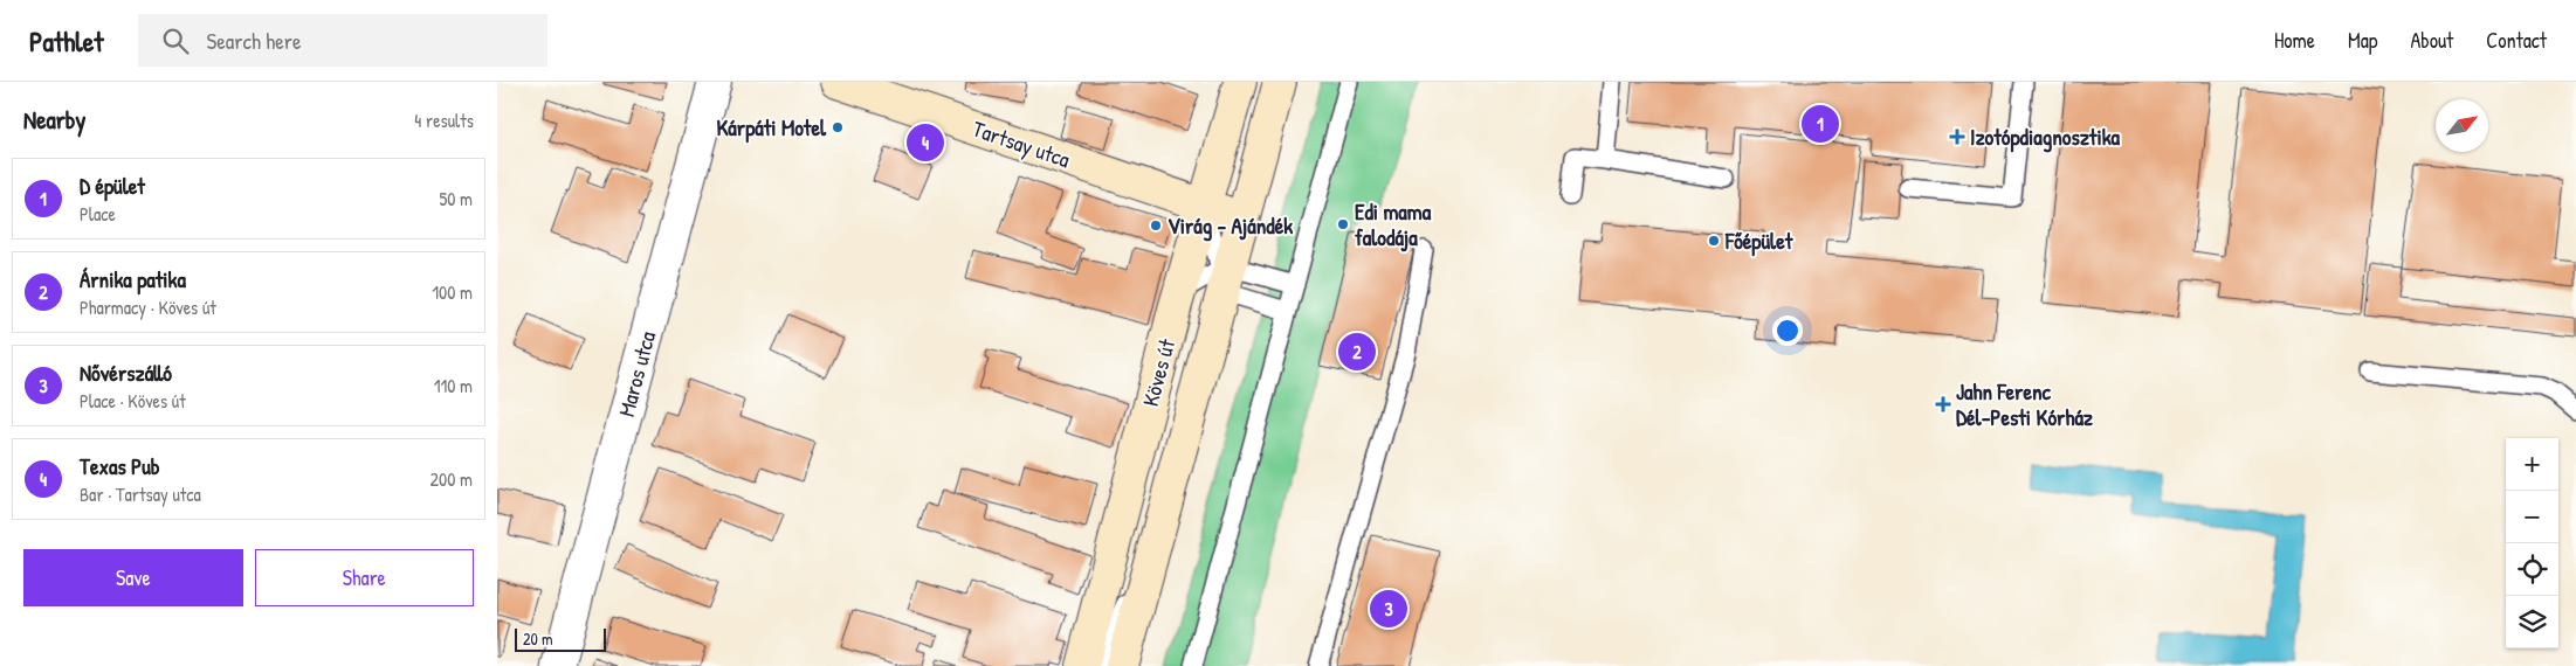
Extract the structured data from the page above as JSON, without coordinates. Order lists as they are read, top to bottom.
{
  "streets": {
    "street": ["Tartsay utca", "Köves út", "Maros utca"]
  },
  "crossings": [
    ["Tartsay utca", "Köves út"]
  ],
  "places": {
    "other": [
      "Kárpáti Motel",
      "Edi mama falodája",
      "Virág - Ajándék",
      "Főépület"
    ],
    "health": ["Izotópdiagnosztika", "Jahn Ferenc Dél-Pesti Kórház"]
  },
  "scale_bar": "20 m",
  "north": "top right",
  "page": {
    "header": "Pathlet",
    "search": "Search here",
    "nav": [
      "Home",
      "Map",
      "About",
      "Contact"
    ],
    "heading": ["Nearby", "4 results"],
    "pins": [
      "1",
      "4",
      "2",
      "3"
    ],
    "list": [
      {
        "mark": "1",
        "name": "D épület",
        "note": "Place",
        "value": "50 m"
      },
      {
        "mark": "2",
        "name": "Árnika patika",
        "note": "Pharmacy · Köves út",
        "value": "100 m"
      },
      {
        "mark": "3",
        "name": "Nővérszálló",
        "note": "Place · Köves út",
        "value": "110 m"
      },
      {
        "mark": "4",
        "name": "Texas Pub",
        "note": "Bar · Tartsay utca",
        "value": "200 m"
      }
    ],
    "map_buttons": ["+", "−"],
    "buttons": ["Save", "Share"],
    "scale": "20 m"
  }
}
